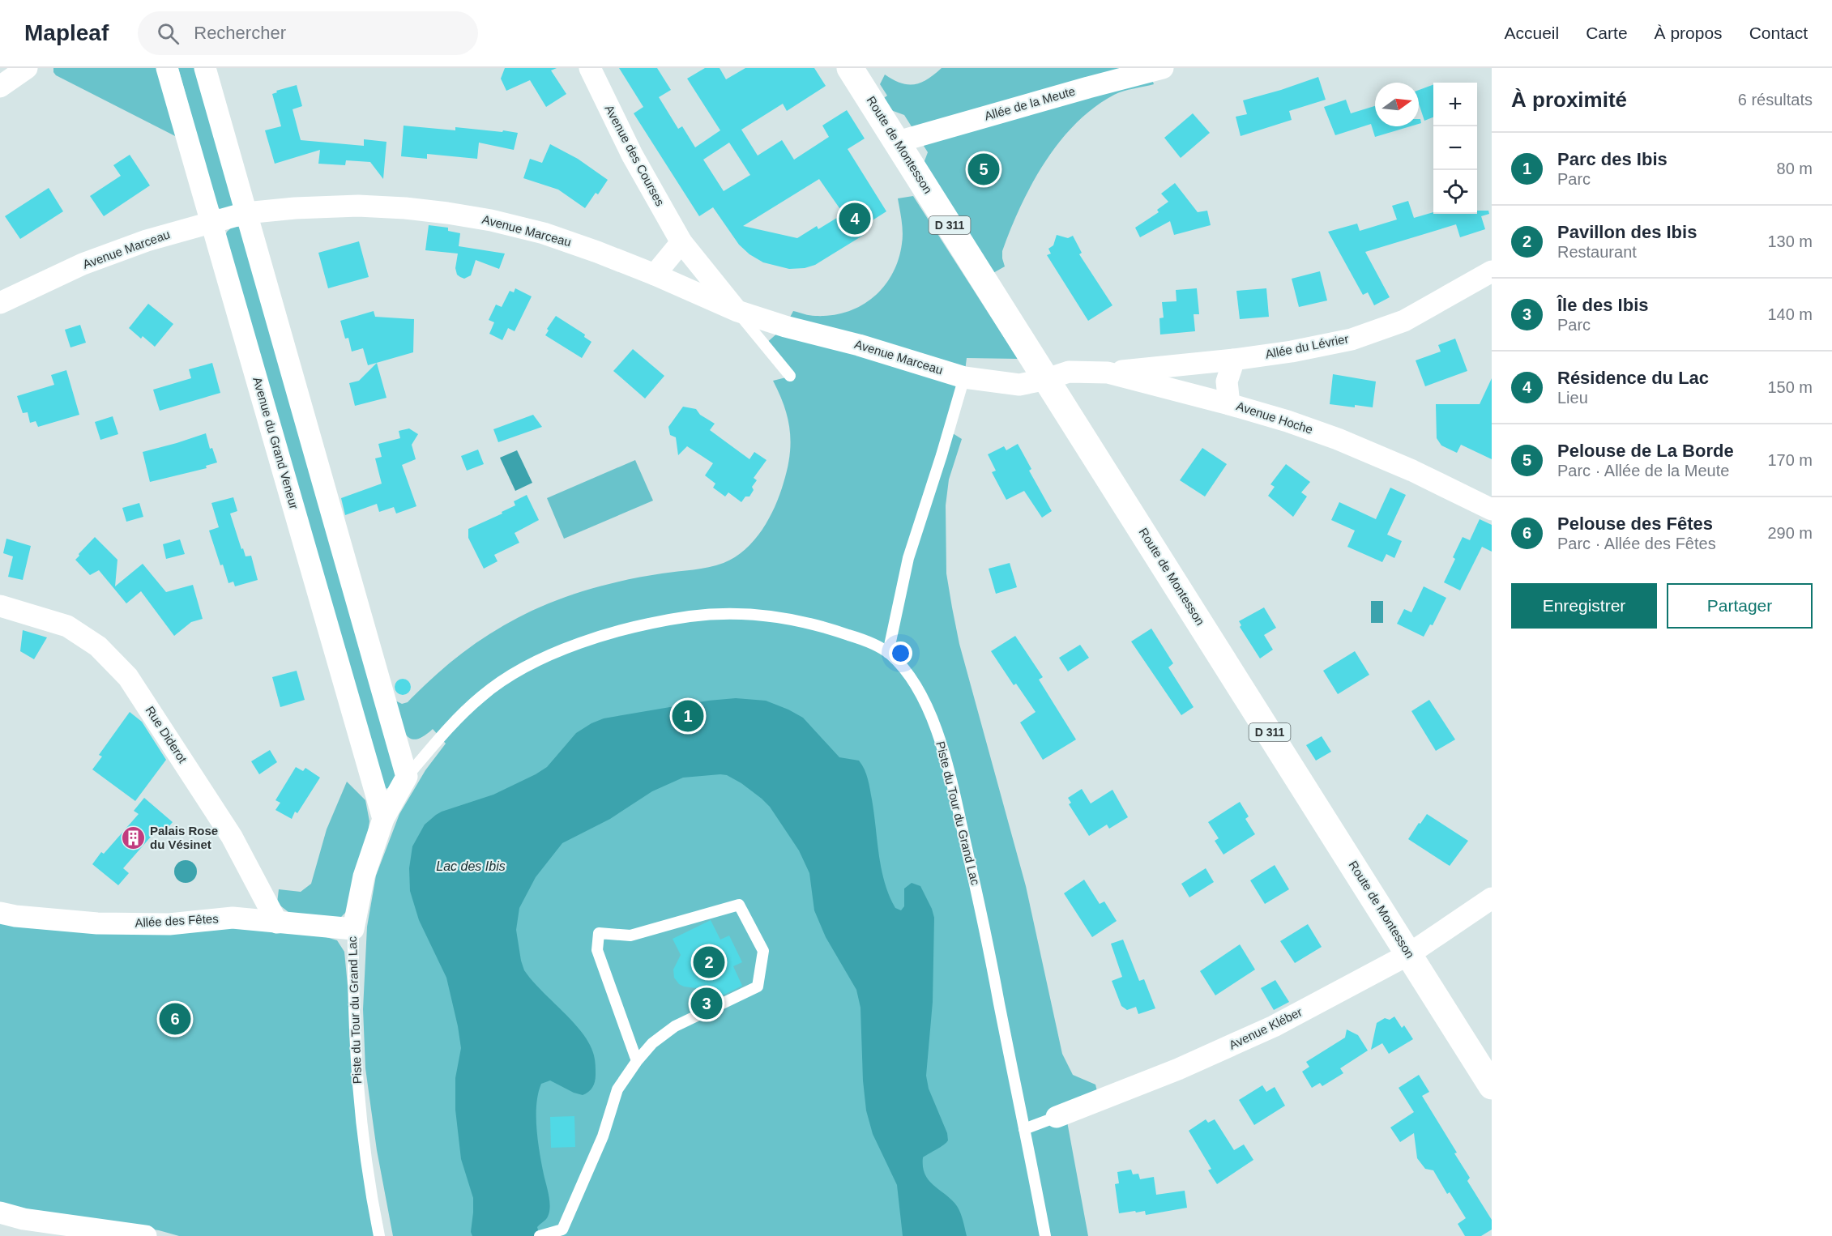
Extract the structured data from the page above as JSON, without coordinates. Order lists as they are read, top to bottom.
{
  "streets": {
    "main road": ["Route de Montesson", "D 311"],
    "street": [
      "Allée de la Meute",
      "Avenue des Courses",
      "Avenue Marceau",
      "Allée du Lévrier",
      "Avenue Hoche",
      "Avenue du Grand Veneur",
      "Rue Diderot",
      "Piste du Tour du Grand Lac",
      "Allée des Fêtes",
      "Avenue Kléber"
    ]
  },
  "crossings": [
    ["Allée de la Meute", "Route de Montesson"],
    ["Route de Montesson", "Avenue Marceau"],
    ["Route de Montesson", "Avenue Hoche"],
    ["Route de Montesson", "Avenue Kléber"],
    ["Avenue des Courses", "Avenue Marceau"],
    ["Avenue Marceau", "Avenue Hoche"],
    ["Avenue Marceau", "Avenue du Grand Veneur"],
    ["Allée du Lévrier", "Avenue Hoche"],
    ["Avenue du Grand Veneur", "Piste du Tour du Grand Lac"],
    ["Rue Diderot", "Allée des Fêtes"],
    ["Piste du Tour du Grand Lac", "Allée des Fêtes"],
    ["Piste du Tour du Grand Lac", "Avenue Kléber"]
  ],
  "water": ["Lac des Ibis"],
  "places": {
    "building": ["Palais Rose du Vésinet"]
  },
  "north": "right",
  "page": {
    "header": "Mapleaf",
    "search": "Rechercher",
    "nav": [
      "Accueil",
      "Carte",
      "À propos",
      "Contact"
    ],
    "heading": ["À proximité", "6 résultats"],
    "map_buttons": ["+", "−"],
    "list": [
      {
        "mark": "1",
        "name": "Parc des Ibis",
        "note": "Parc",
        "value": "80 m"
      },
      {
        "mark": "2",
        "name": "Pavillon des Ibis",
        "note": "Restaurant",
        "value": "130 m"
      },
      {
        "mark": "3",
        "name": "Île des Ibis",
        "note": "Parc",
        "value": "140 m"
      },
      {
        "mark": "4",
        "name": "Résidence du Lac",
        "note": "Lieu",
        "value": "150 m"
      },
      {
        "mark": "5",
        "name": "Pelouse de La Borde",
        "note": "Parc · Allée de la Meute",
        "value": "170 m"
      },
      {
        "mark": "6",
        "name": "Pelouse des Fêtes",
        "note": "Parc · Allée des Fêtes",
        "value": "290 m"
      }
    ],
    "pins": [
      "5",
      "4",
      "1",
      "2",
      "3",
      "6"
    ],
    "buttons": ["Enregistrer", "Partager"]
  }
}
